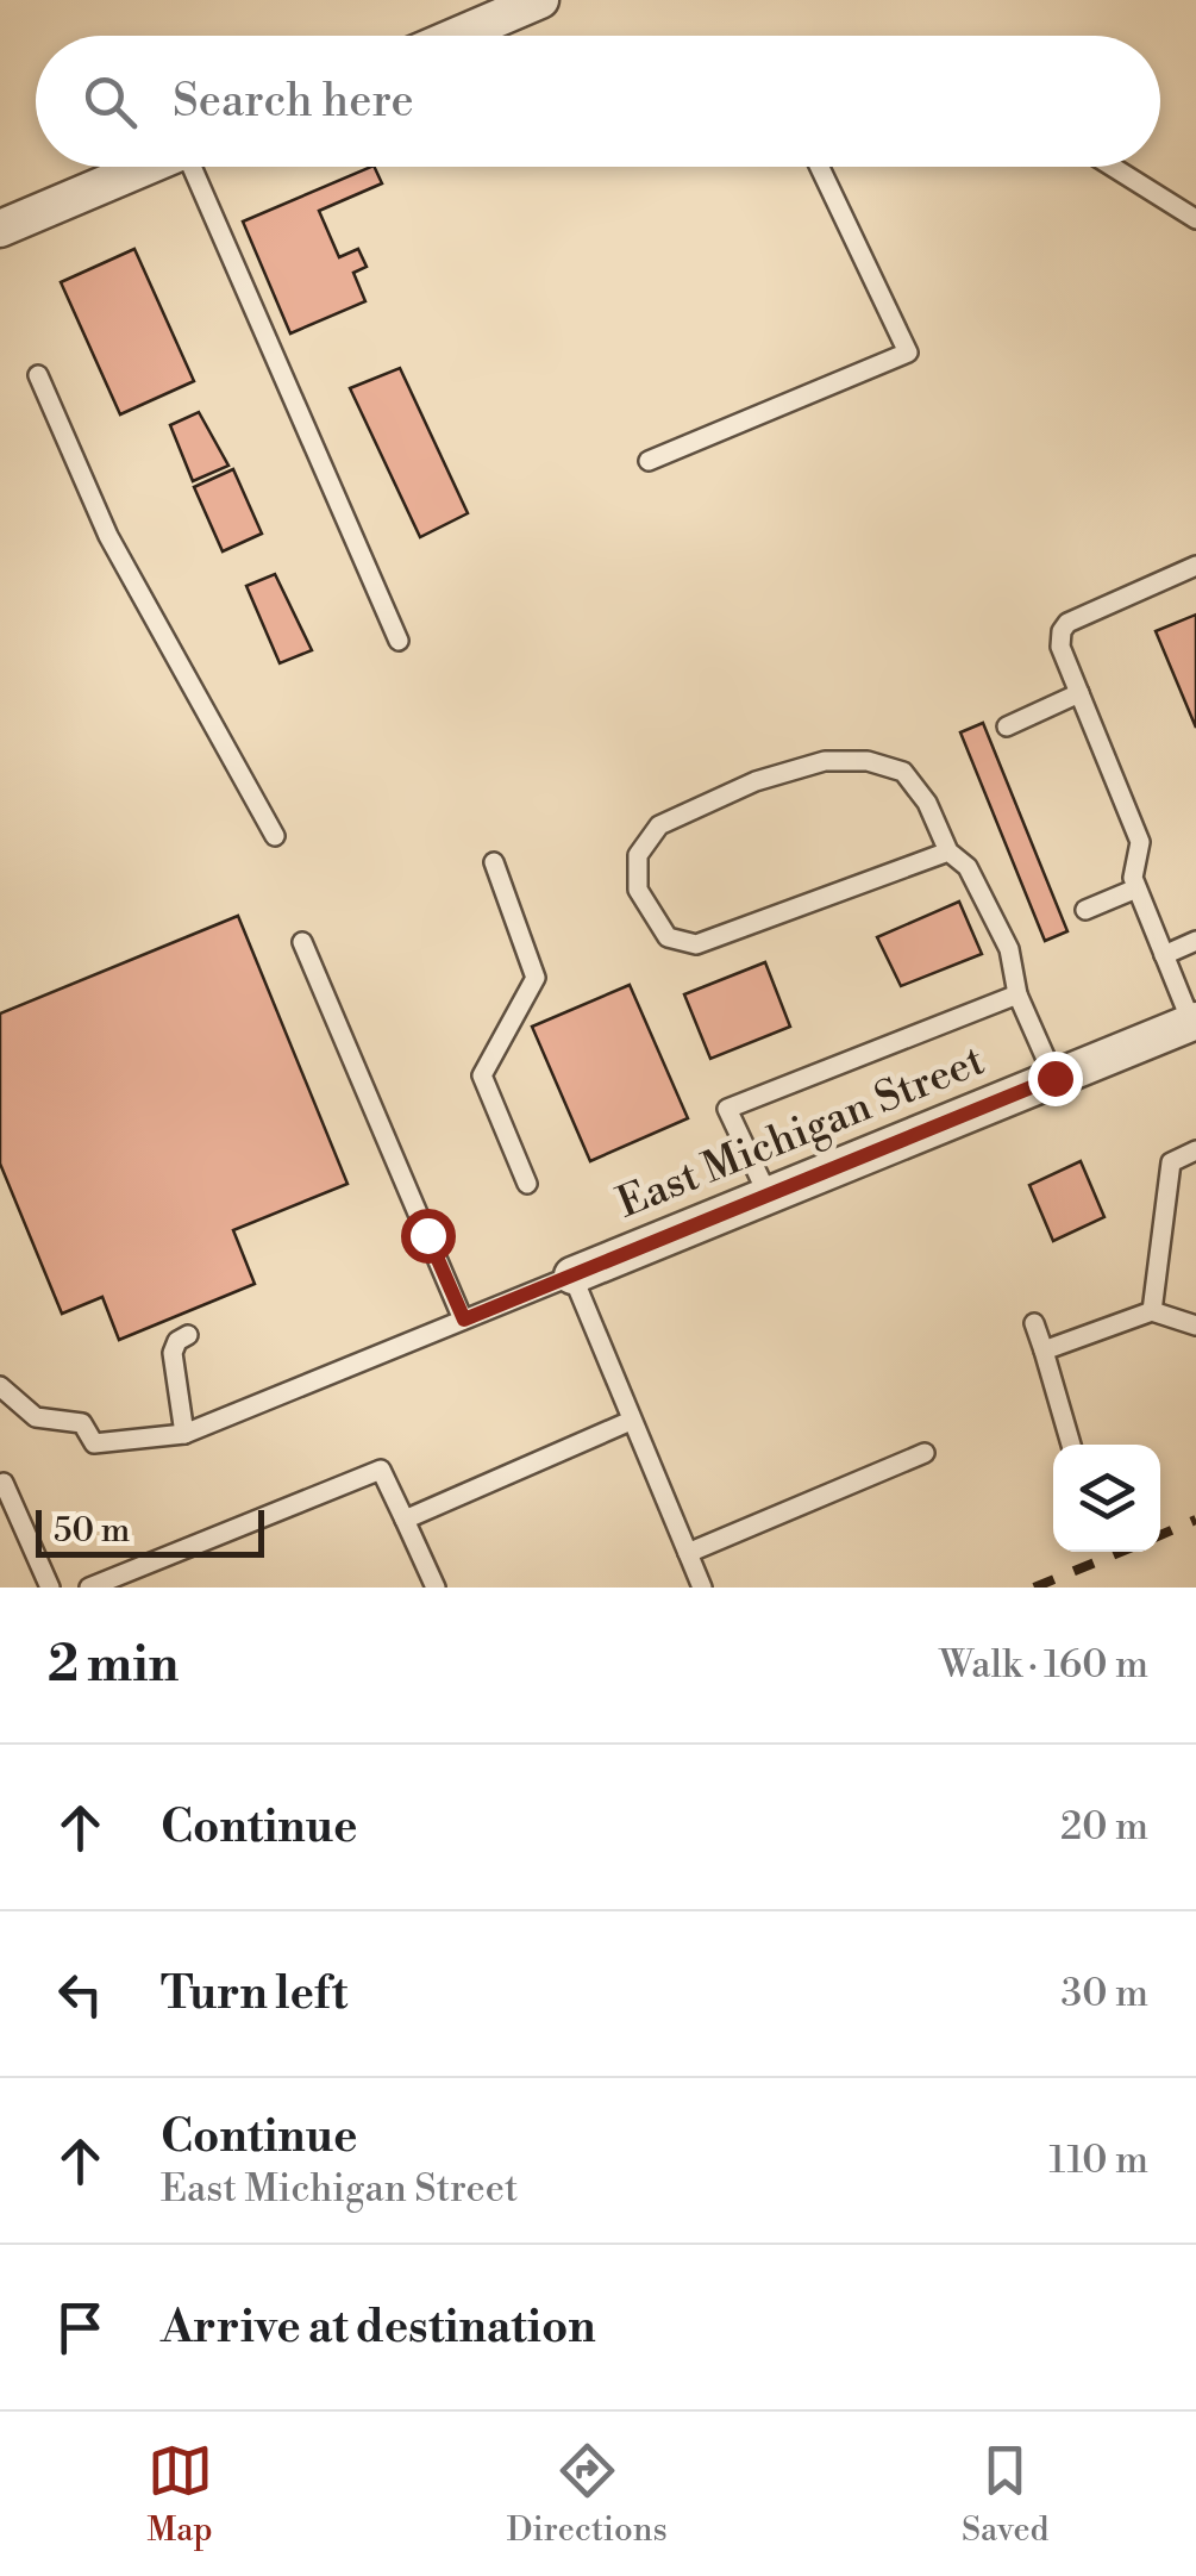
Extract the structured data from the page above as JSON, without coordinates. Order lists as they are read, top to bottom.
{
  "streets": {
    "street": ["East Michigan Street"]
  },
  "scale_bar": "50 m",
  "page": {
    "search": "Search here",
    "scale": "50 m",
    "heading": ["2 min", "Walk · 160 m"],
    "list": [
      ["Continue", "20 m"],
      ["Turn left", "30 m"],
      ["Continue", "East Michigan Street", "110 m"],
      "Arrive at destination"
    ],
    "nav": ["Map", "Directions", "Saved"]
  }
}
